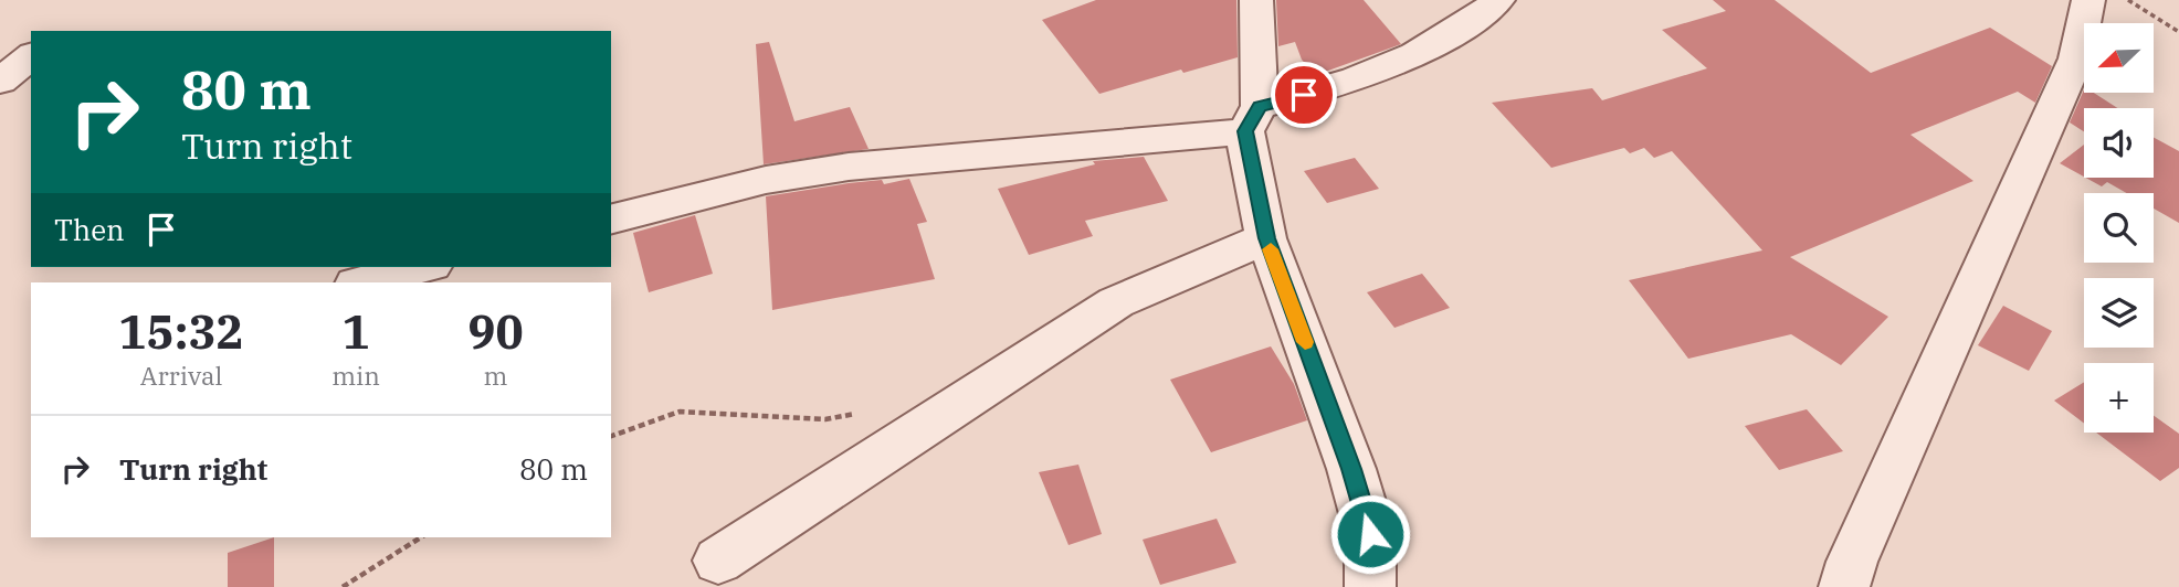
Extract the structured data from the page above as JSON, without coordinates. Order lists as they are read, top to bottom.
{
  "north": "bottom left",
  "page": {
    "map_buttons": "+",
    "turn": ["80 m", "Turn right"],
    "then": "Then",
    "eta": [
      "15:32",
      "Arrival",
      "1",
      "min",
      "90",
      "m"
    ],
    "list": [
      {
        "name": "Turn right",
        "value": "80 m"
      }
    ]
  }
}
